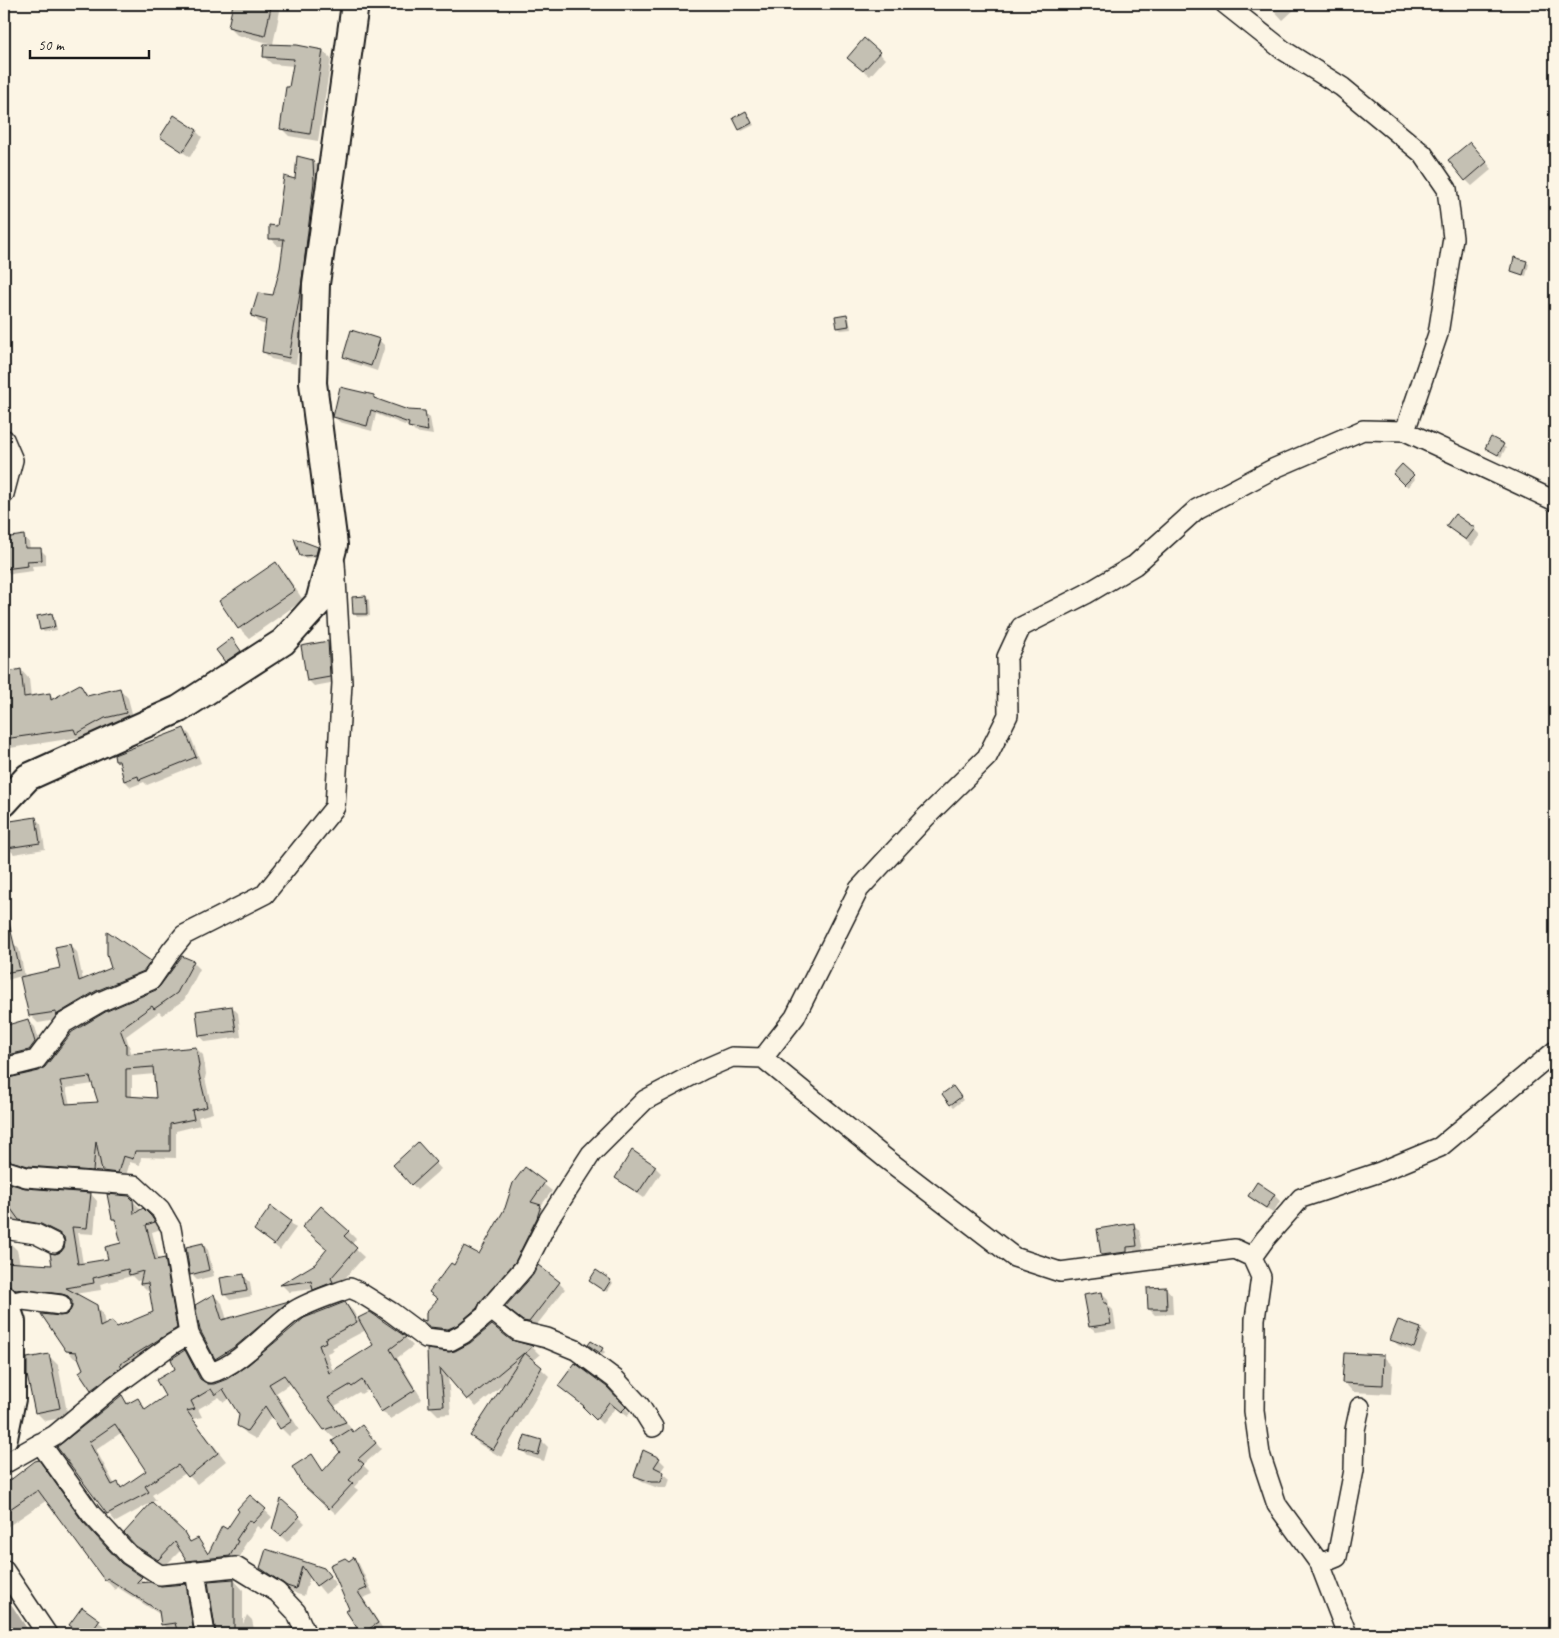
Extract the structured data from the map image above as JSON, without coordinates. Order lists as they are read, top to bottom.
{
  "scale_bar": "50 m"
}
